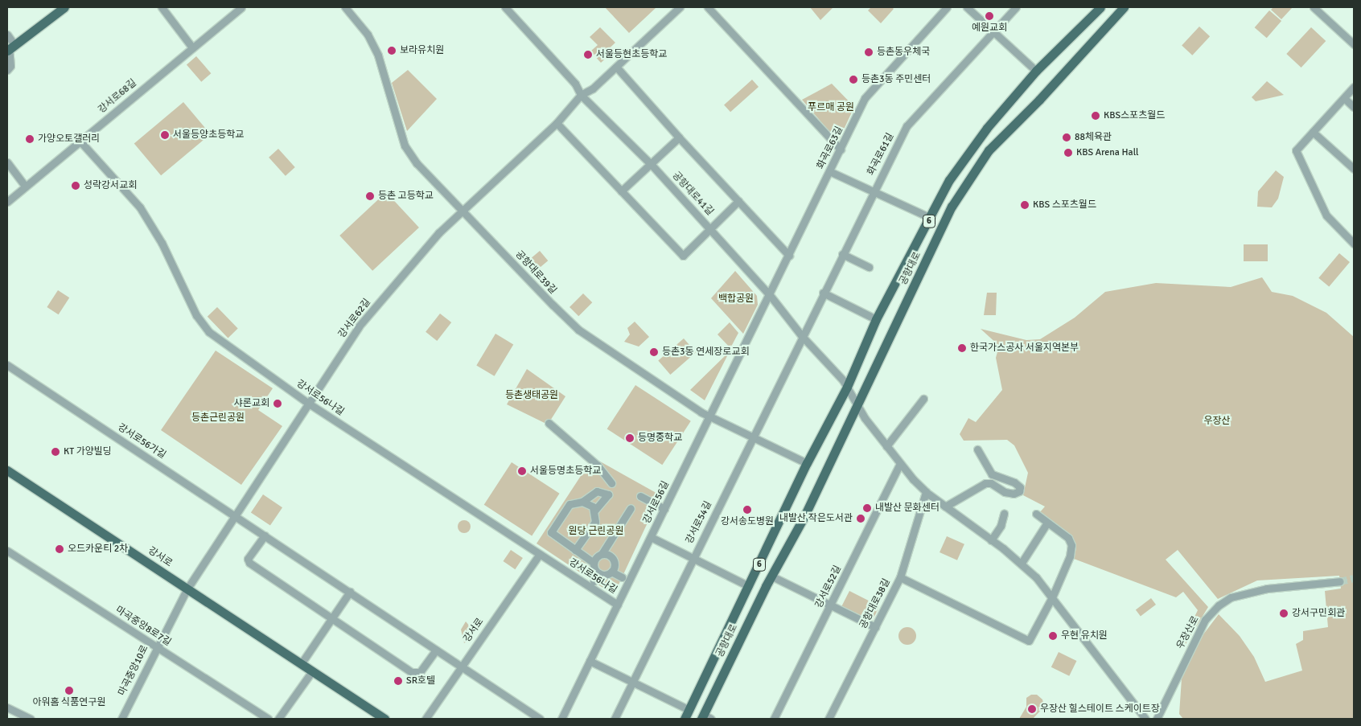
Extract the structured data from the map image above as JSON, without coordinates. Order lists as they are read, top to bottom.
{
  "streets": {
    "main road": ["6", "공항대로", "강서로"],
    "street": [
      "강서로68길",
      "화곡로63길",
      "화곡로61길",
      "공항대로41길",
      "공항대로39길",
      "강서로62길",
      "강서로56나길",
      "강서로56가길",
      "강서로56길",
      "강서로54길",
      "강서로52길",
      "공항대로38길",
      "마곡중앙8로7길",
      "우장산로",
      "마곡중앙10로"
    ]
  },
  "crossings": [
    ["강서로68길", "강서로56나길"],
    ["화곡로63길", "공항대로41길"],
    ["화곡로63길", "강서로56길"],
    ["화곡로61길", "공항대로41길"],
    ["화곡로61길", "강서로54길"],
    ["공항대로41길", "공항대로"],
    ["공항대로41길", "강서로62길"],
    ["공항대로41길", "강서로56길"],
    ["공항대로41길", "강서로54길"],
    ["공항대로41길", "강서로52길"],
    ["공항대로41길", "공항대로38길"],
    ["공항대로", "공항대로39길"],
    ["공항대로", "강서로56길"],
    ["공항대로", "강서로54길"],
    ["공항대로39길", "강서로62길"],
    ["공항대로39길", "강서로56길"],
    ["공항대로39길", "강서로54길"],
    ["강서로62길", "강서로56나길"],
    ["강서로62길", "강서로56가길"],
    ["강서로62길", "강서로"],
    ["강서로62길", "마곡중앙10로"],
    ["강서로56나길", "강서로56길"],
    ["강서로56나길", "강서로"],
    ["강서로56가길", "강서로"],
    ["강서로", "마곡중앙10로"],
    ["마곡중앙8로7길", "마곡중앙10로"]
  ],
  "parks": [
    "푸르매 공원",
    "백합공원",
    "등촌생태공원",
    "등촌근린공원",
    "우장산",
    "원당 근린공원"
  ],
  "places": [
    "예원교회",
    "보라유치원",
    "등촌동우체국",
    "서울등현초등학교",
    "등촌3동 주민센터",
    "KBS스포츠월드",
    "서울등양초등학교",
    "88체육관",
    "가양오토갤러리",
    "KBS Arena Hall",
    "성락강서교회",
    "등촌 고등학교",
    "KBS 스포츠월드",
    "한국가스공사 서울지역본부",
    "등촌3동 연세장로교회",
    "샤론교회",
    "등명중학교",
    "KT 가양빌딩",
    "서울등명초등학교",
    "내발산 문화센터",
    "강서송도병원",
    "내발산 작은도서관",
    "오드카운티 2차",
    "강서구민회관",
    "우현 유치원",
    "SR호텔",
    "아워홈 식품연구원",
    "우장산 힐스테이트 스케이트장"
  ]
}
